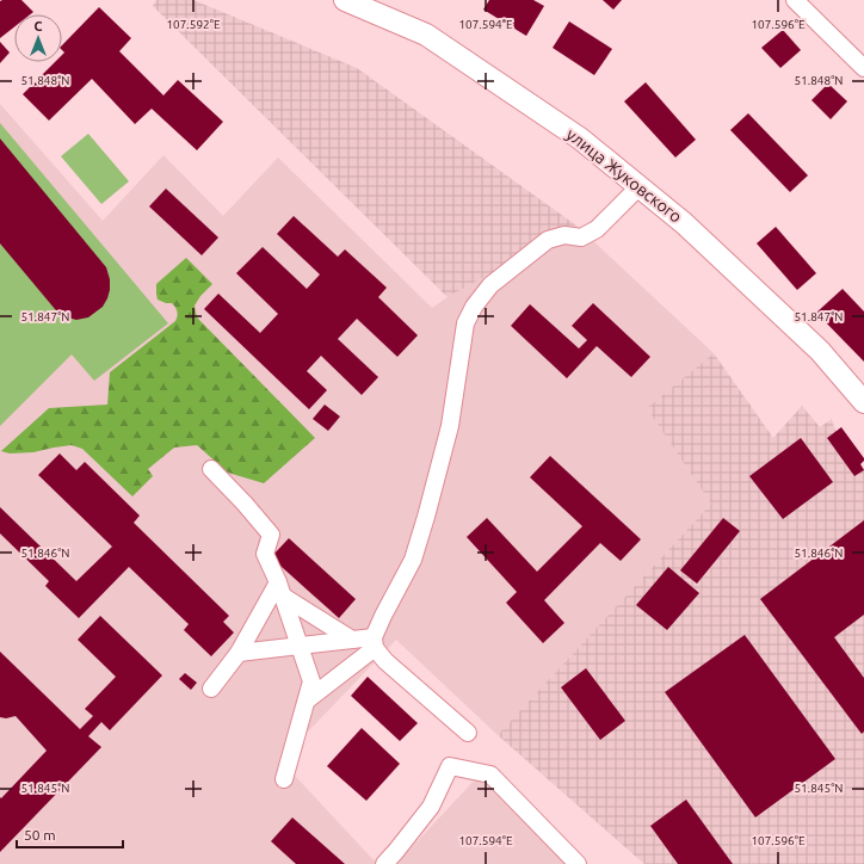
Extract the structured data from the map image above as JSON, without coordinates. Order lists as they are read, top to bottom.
{
  "streets": {
    "street": ["улица Жуковского"]
  },
  "scale_bar": "50 m",
  "north": "top",
  "coordinates": [
    "107.592°E",
    "107.594°E",
    "107.596°E",
    "51.848°N",
    "51.847°N",
    "51.846°N",
    "51.845°N"
  ]
}
